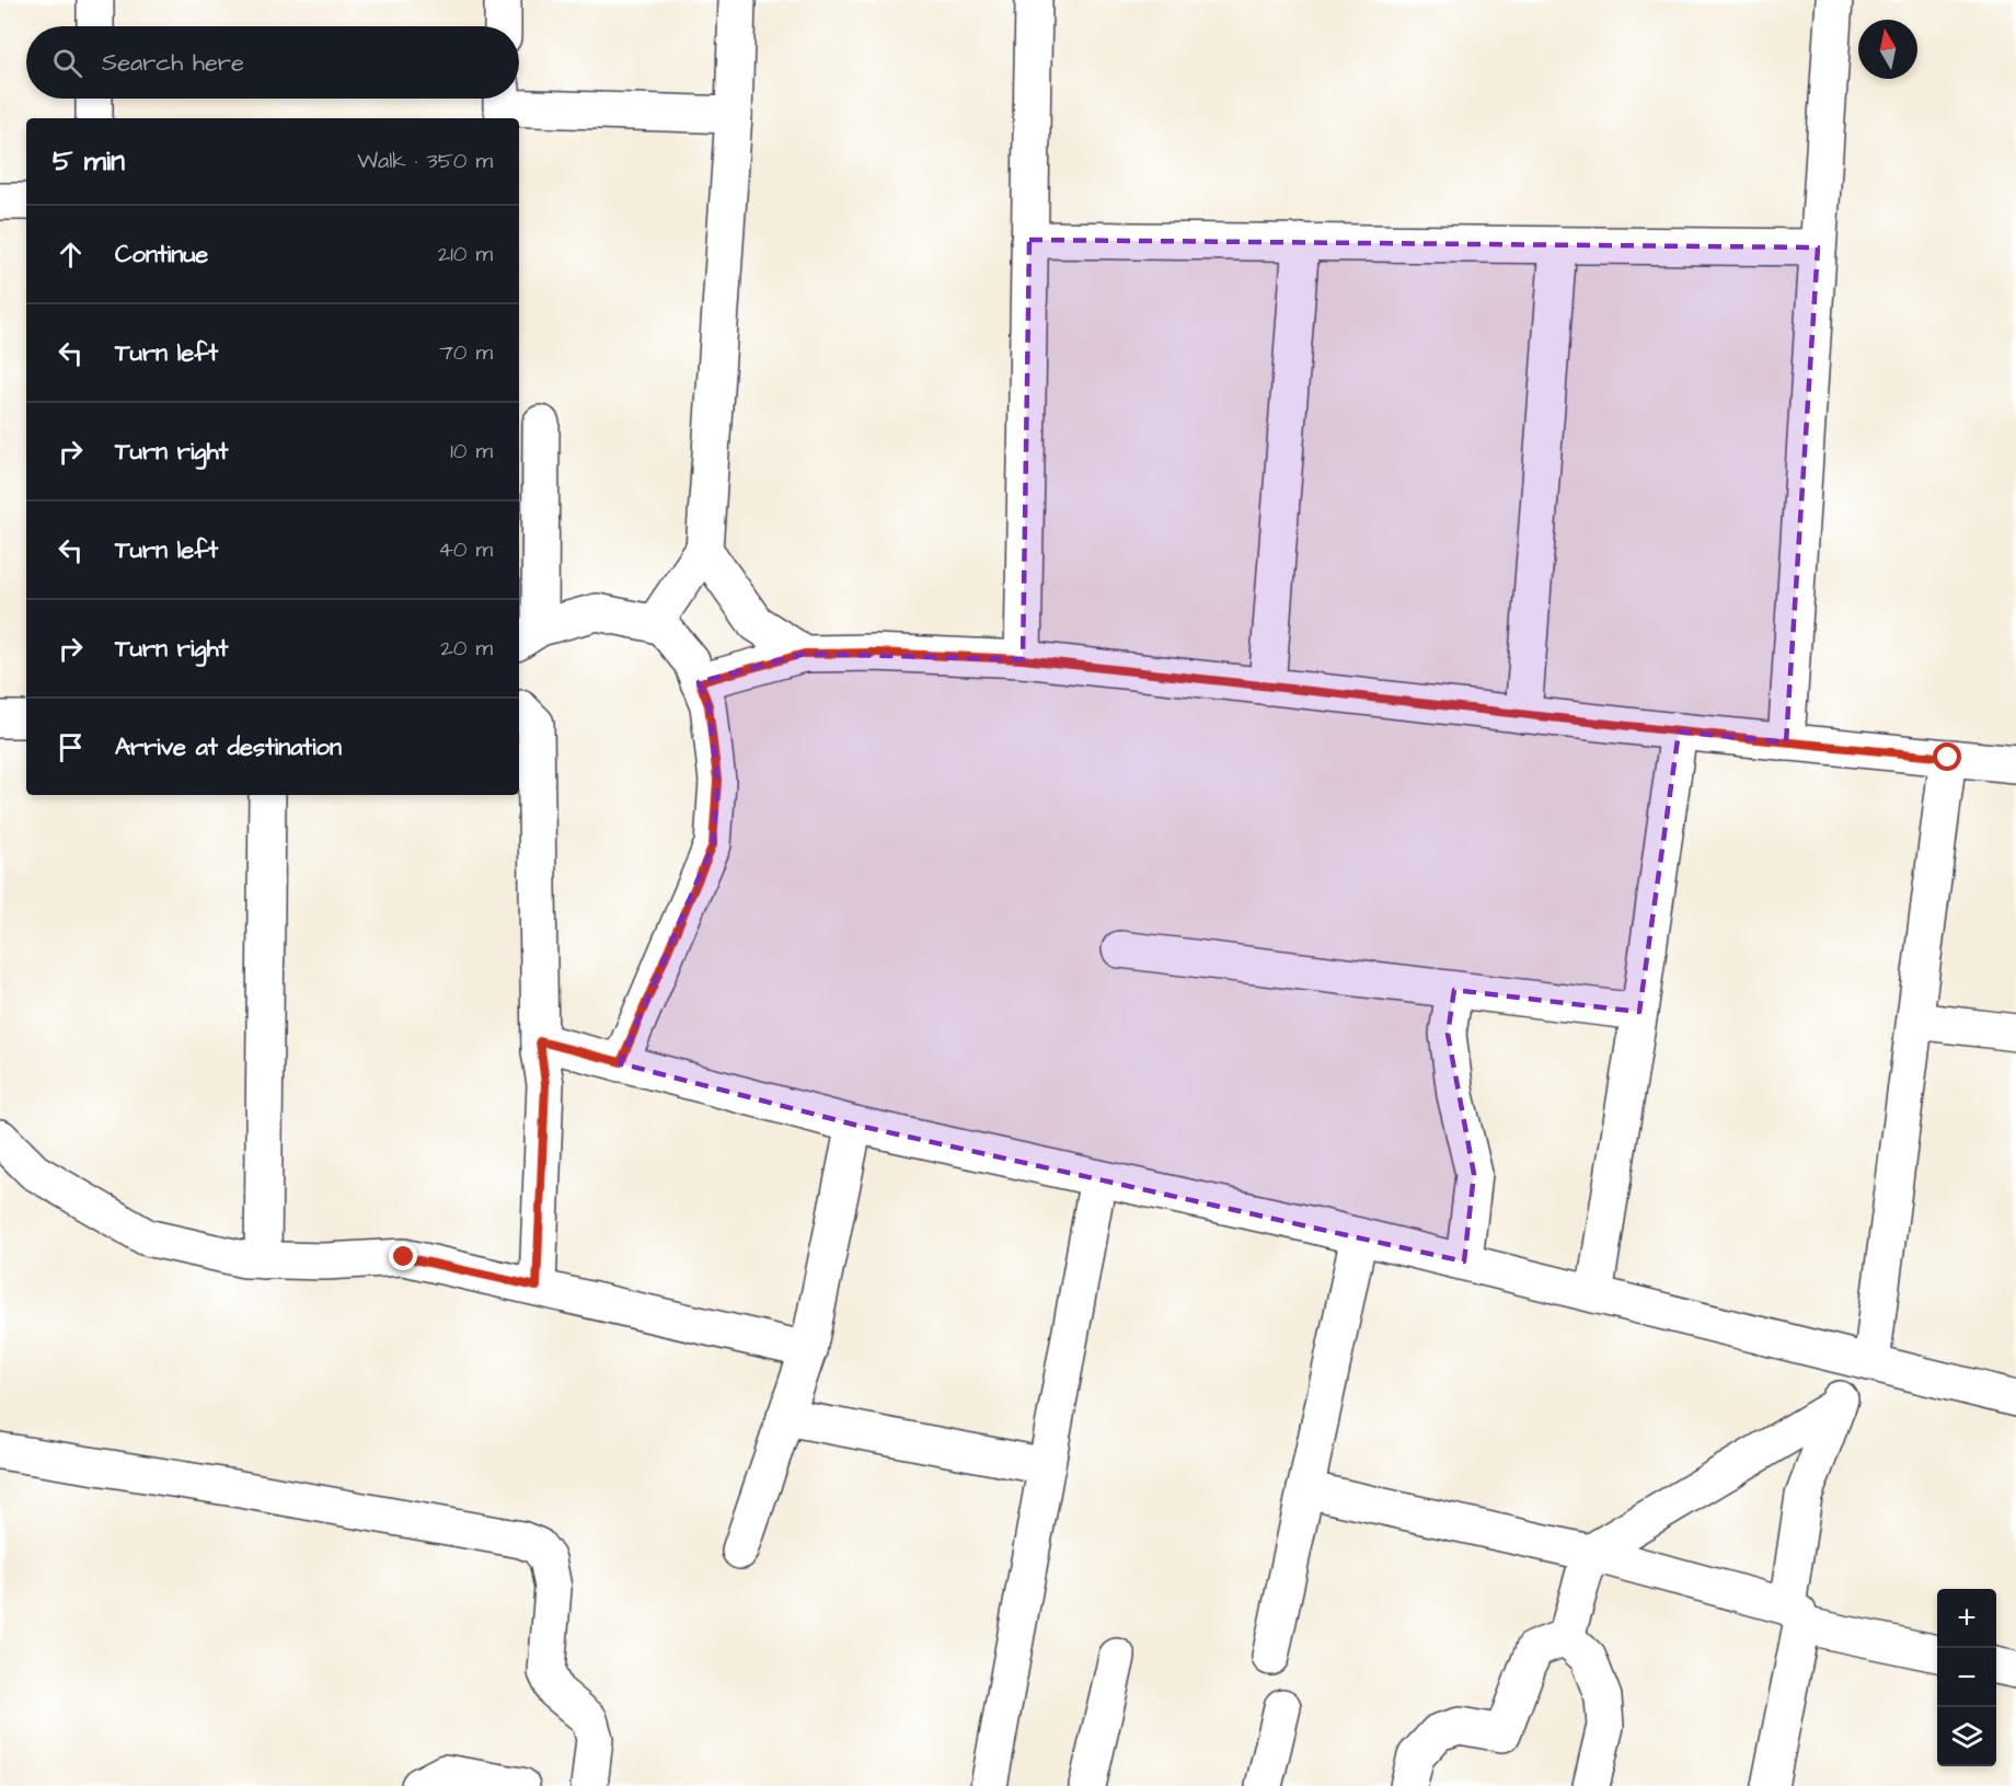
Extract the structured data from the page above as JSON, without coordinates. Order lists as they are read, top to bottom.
{
  "north": "top",
  "page": {
    "search": "Search here",
    "heading": ["5 min", "Walk · 350 m"],
    "list": [
      ["Continue", "210 m"],
      ["Turn left", "70 m"],
      ["Turn right", "10 m"],
      ["Turn left", "40 m"],
      ["Turn right", "20 m"],
      "Arrive at destination"
    ],
    "map_buttons": ["+", "−"]
  }
}
